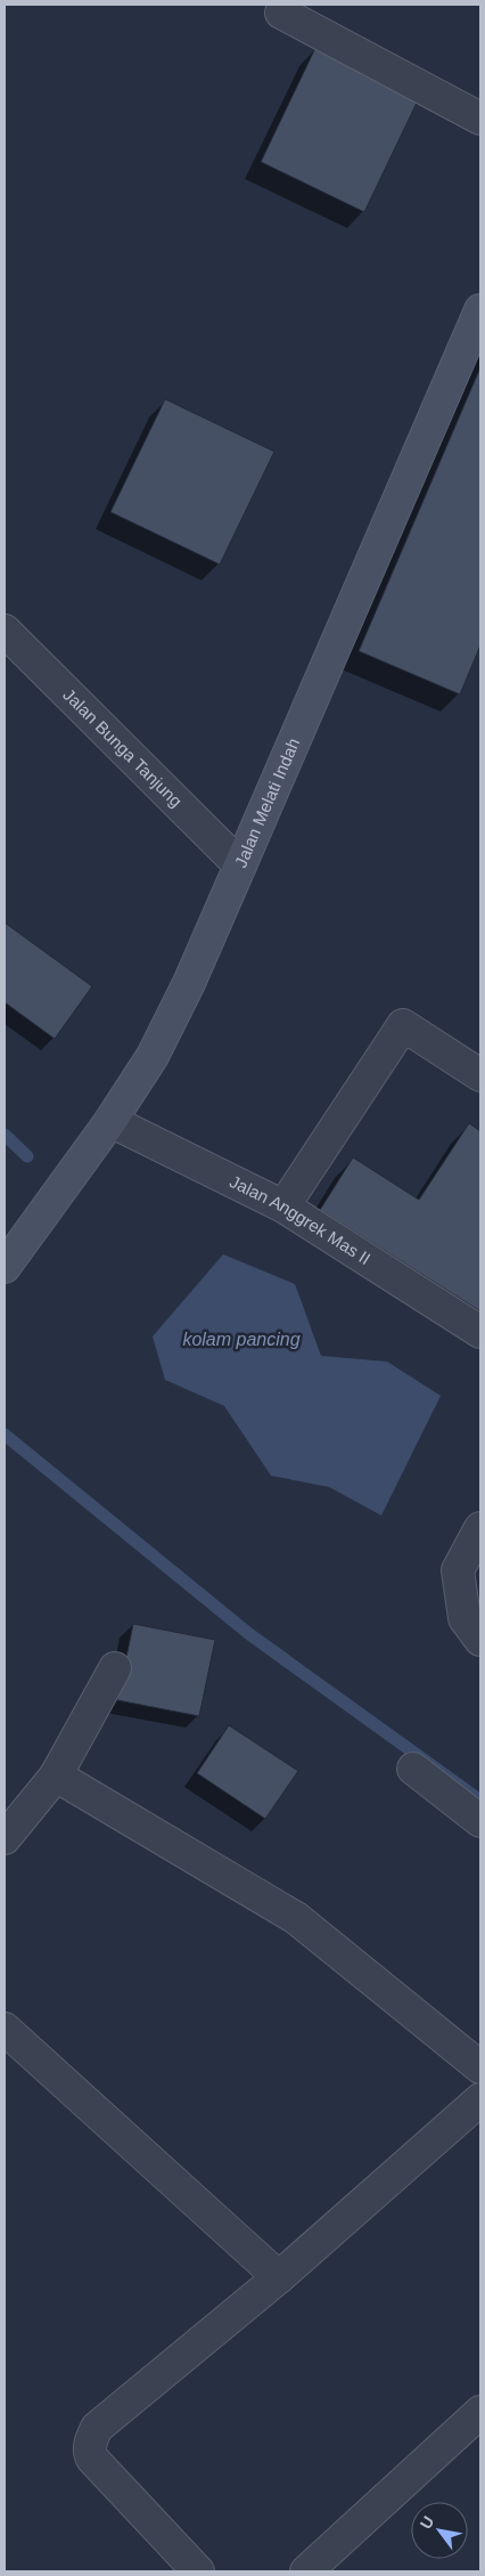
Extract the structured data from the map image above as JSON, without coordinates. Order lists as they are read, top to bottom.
{
  "streets": {
    "main road": ["Jalan Melati Indah"],
    "street": ["Jalan Bunga Tanjung", "Jalan Anggrek Mas II"]
  },
  "crossings": [
    ["Jalan Bunga Tanjung", "Jalan Melati Indah"],
    ["Jalan Melati Indah", "Jalan Anggrek Mas II"]
  ],
  "water": ["kolam pancing"],
  "north": "top left"
}
